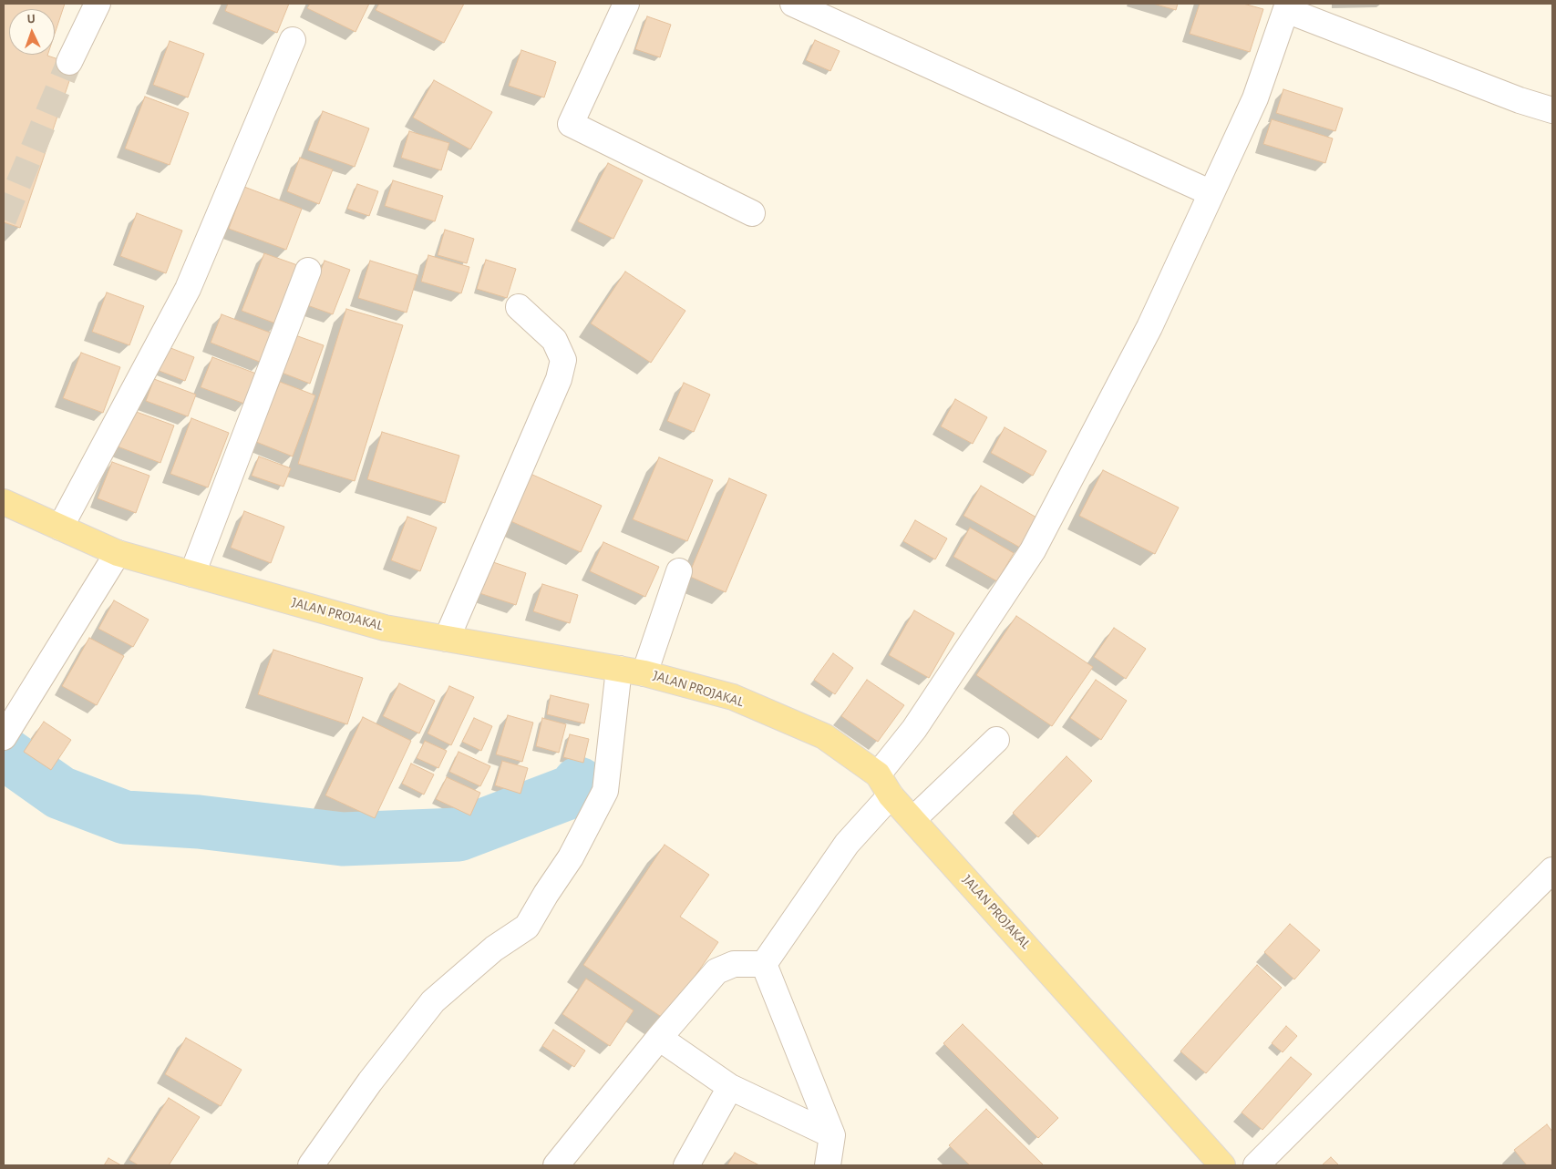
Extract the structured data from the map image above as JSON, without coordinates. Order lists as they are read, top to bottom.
{
  "streets": {
    "main road": ["JALAN PROJAKAL"]
  },
  "north": "top"
}
